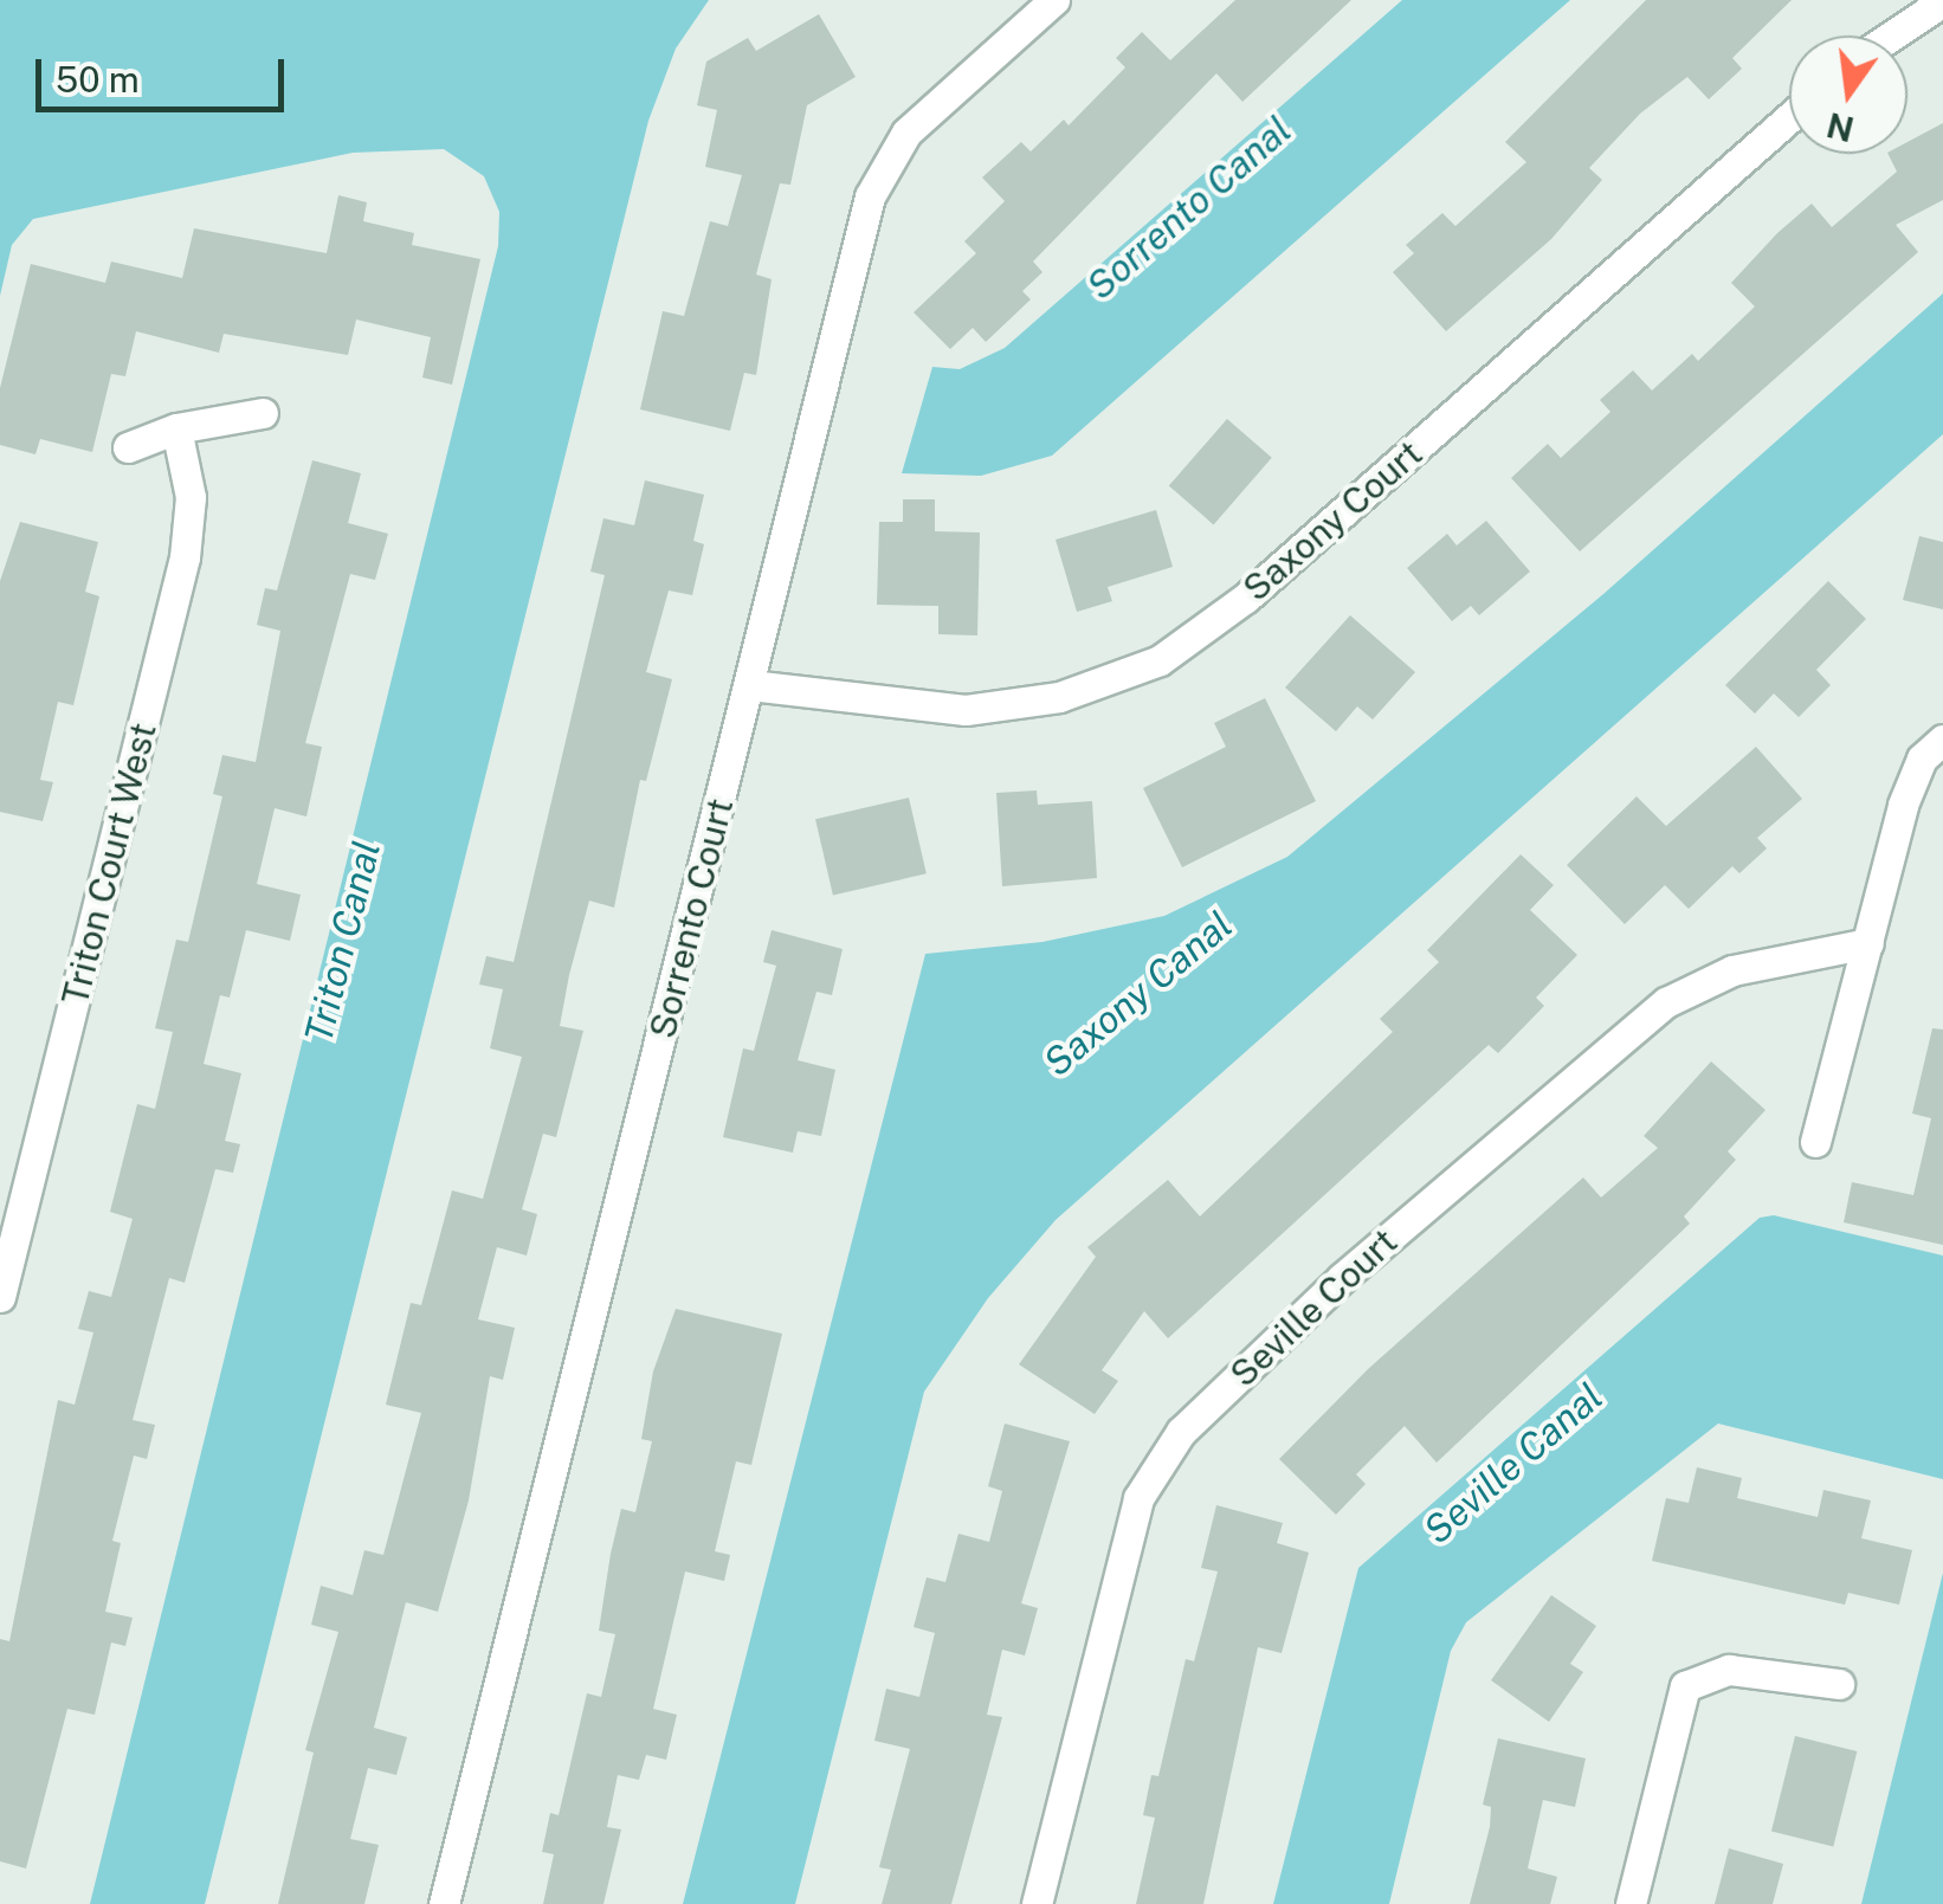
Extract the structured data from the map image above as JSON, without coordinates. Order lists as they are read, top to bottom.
{
  "streets": {
    "street": [
      "Saxony Court",
      "Triton Court West",
      "Sorrento Court",
      "Seville Court"
    ]
  },
  "crossings": [
    ["Saxony Court", "Sorrento Court"]
  ],
  "water": [
    "Sorrento Canal",
    "Triton Canal",
    "Saxony Canal",
    "Seville Canal"
  ],
  "scale_bar": "50 m",
  "north": "bottom"
}
